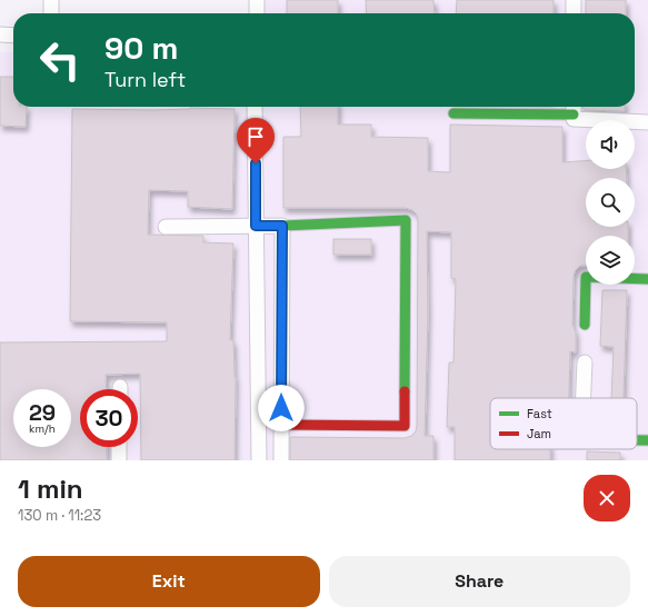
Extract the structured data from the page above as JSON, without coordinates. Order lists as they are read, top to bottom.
{
  "legend": ["Fast", "Jam"],
  "page": {
    "turn": ["90 m", "Turn left"],
    "speed": "29 km/h",
    "limit": "30",
    "heading": ["1 min", "130 m · 11:23"],
    "buttons": ["Exit", "Share"]
  }
}
